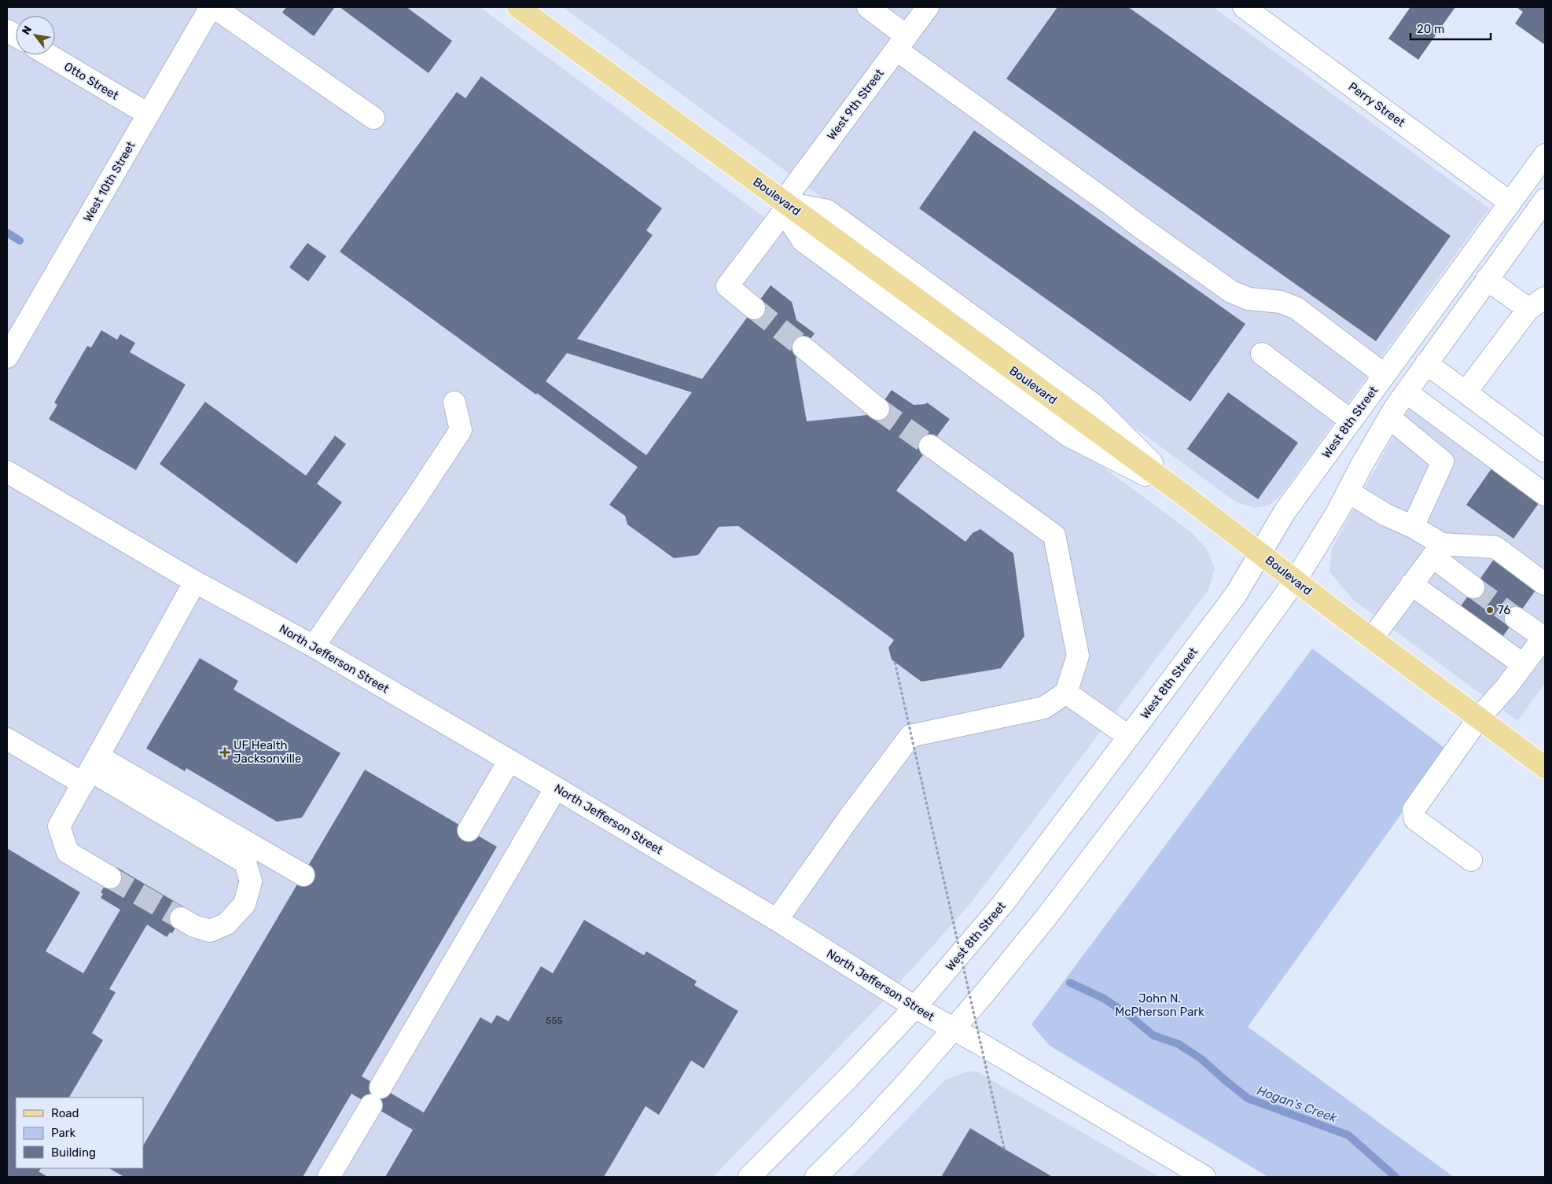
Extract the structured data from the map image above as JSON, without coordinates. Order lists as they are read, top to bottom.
{
  "streets": {
    "main road": ["Boulevard"],
    "street": [
      "Otto Street",
      "West 9th Street",
      "Perry Street",
      "West 10th Street",
      "West 8th Street",
      "North Jefferson Street"
    ]
  },
  "crossings": [
    ["Otto Street", "West 10th Street"],
    ["West 9th Street", "Boulevard"],
    ["Perry Street", "West 8th Street"],
    ["Boulevard", "West 8th Street"],
    ["West 8th Street", "North Jefferson Street"]
  ],
  "water": ["Hogan's Creek"],
  "parks": ["John N. McPherson Park"],
  "places": {
    "other": ["76"],
    "health": ["UF Health Jacksonville"]
  },
  "house_numbers": ["555"],
  "legend": ["Road", "Park", "Building"],
  "scale_bar": "20 m",
  "north": "top left"
}
